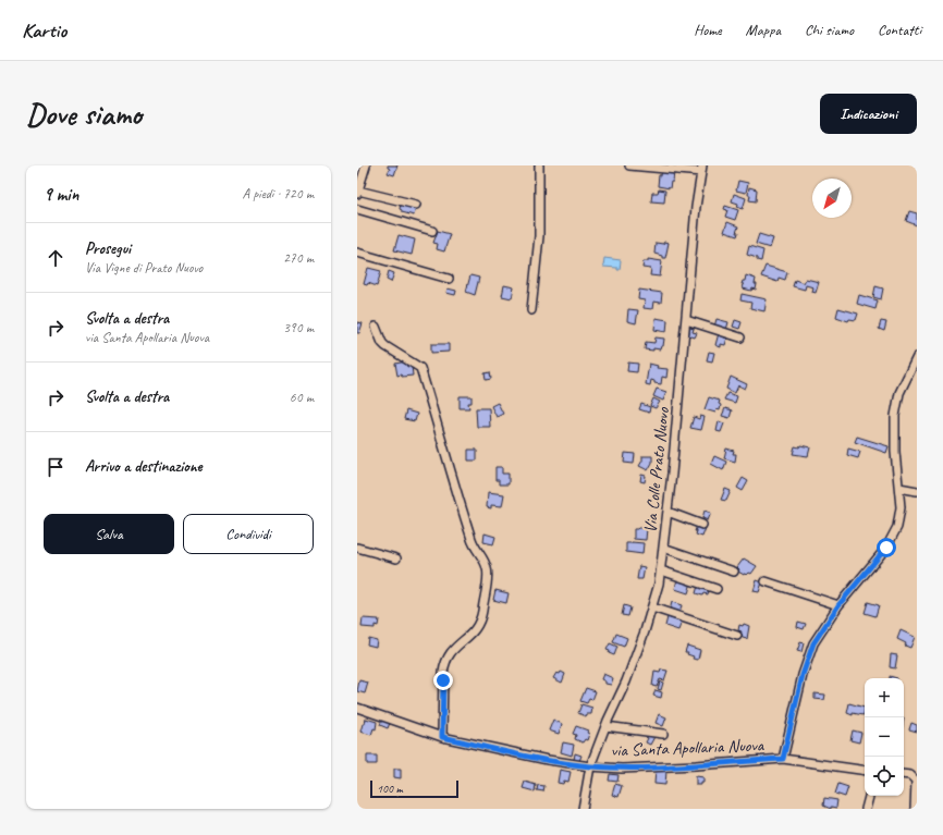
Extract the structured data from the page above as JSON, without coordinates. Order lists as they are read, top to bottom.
{
  "streets": {
    "street": ["Via Colle Prato Nuovo", "via Santa Apollaria Nuova"]
  },
  "crossings": [
    ["Via Colle Prato Nuovo", "via Santa Apollaria Nuova"]
  ],
  "scale_bar": "100 m",
  "north": "bottom left",
  "page": {
    "header": "Kartio",
    "nav": [
      "Home",
      "Mappa",
      "Chi siamo",
      "Contatti"
    ],
    "buttons": [
      "Indicazioni",
      ["Salva", "Condividi"]
    ],
    "title": "Dove siamo",
    "heading": ["9 min", "A piedi · 720 m"],
    "list": [
      ["Prosegui", "Via Vigne di Prato Nuovo", "270 m"],
      ["Svolta a destra", "via Santa Apollaria Nuova", "390 m"],
      ["Svolta a destra", "60 m"],
      "Arrivo a destinazione"
    ],
    "map_buttons": ["+", "−"],
    "scale": "100 m"
  }
}
